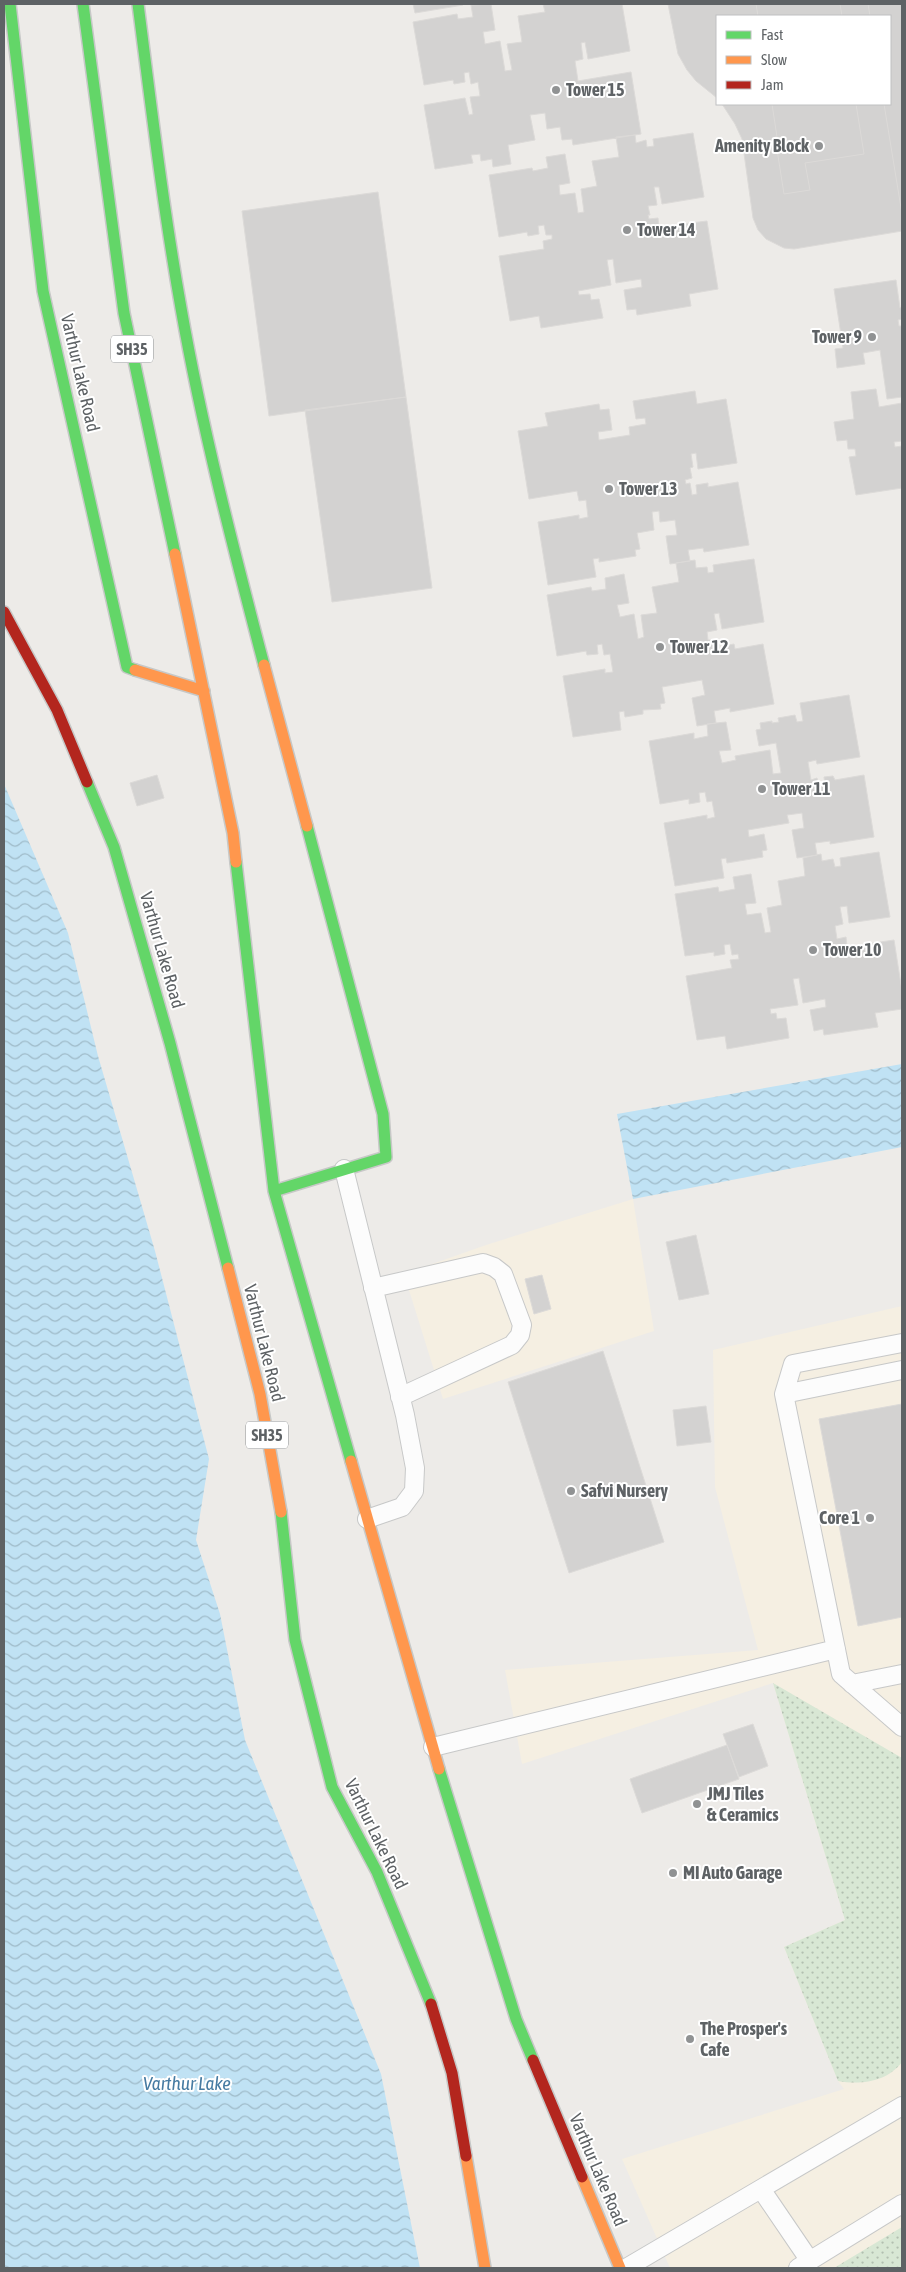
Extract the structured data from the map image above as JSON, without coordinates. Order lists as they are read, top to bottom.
{
  "streets": {
    "main road": ["SH35", "Varthur Lake Road"]
  },
  "water": ["Varthur Lake"],
  "places": [
    "Tower 15",
    "Amenity Block",
    "Tower 14",
    "Tower 9",
    "Tower 13",
    "Tower 12",
    "Tower 11",
    "Tower 10",
    "Safvi Nursery",
    "Core 1",
    "JMJ Tiles & Ceramics",
    "MI Auto Garage",
    "The Prosper's Cafe"
  ],
  "legend": ["Fast", "Slow", "Jam"]
}
